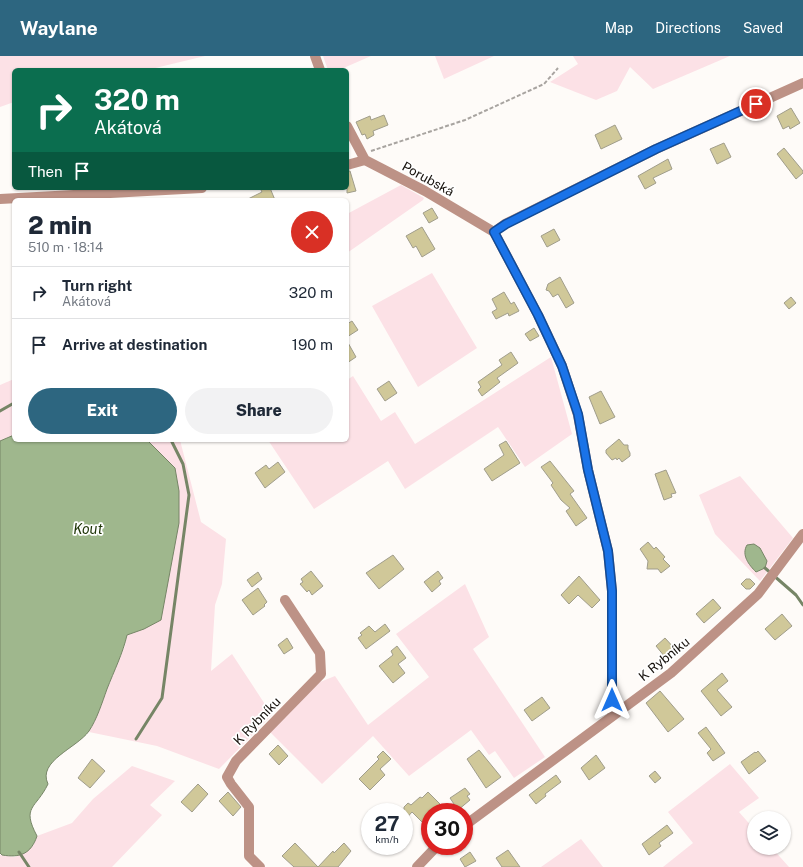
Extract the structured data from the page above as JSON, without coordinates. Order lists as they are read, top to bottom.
{
  "streets": {
    "street": ["Porubská", "K Rybníku"]
  },
  "water": ["Kout"],
  "page": {
    "header": "Waylane",
    "nav": ["Map", "Directions", "Saved"],
    "turn": ["320 m", "Akátová"],
    "then": "Then",
    "heading": ["2 min", "510 m · 18:14"],
    "list": [
      {
        "name": "Turn right",
        "note": "Akátová",
        "value": "320 m"
      },
      {
        "name": "Arrive at destination",
        "value": "190 m"
      }
    ],
    "buttons": ["Exit", "Share"],
    "speed": "27 km/h",
    "limit": "30"
  }
}
